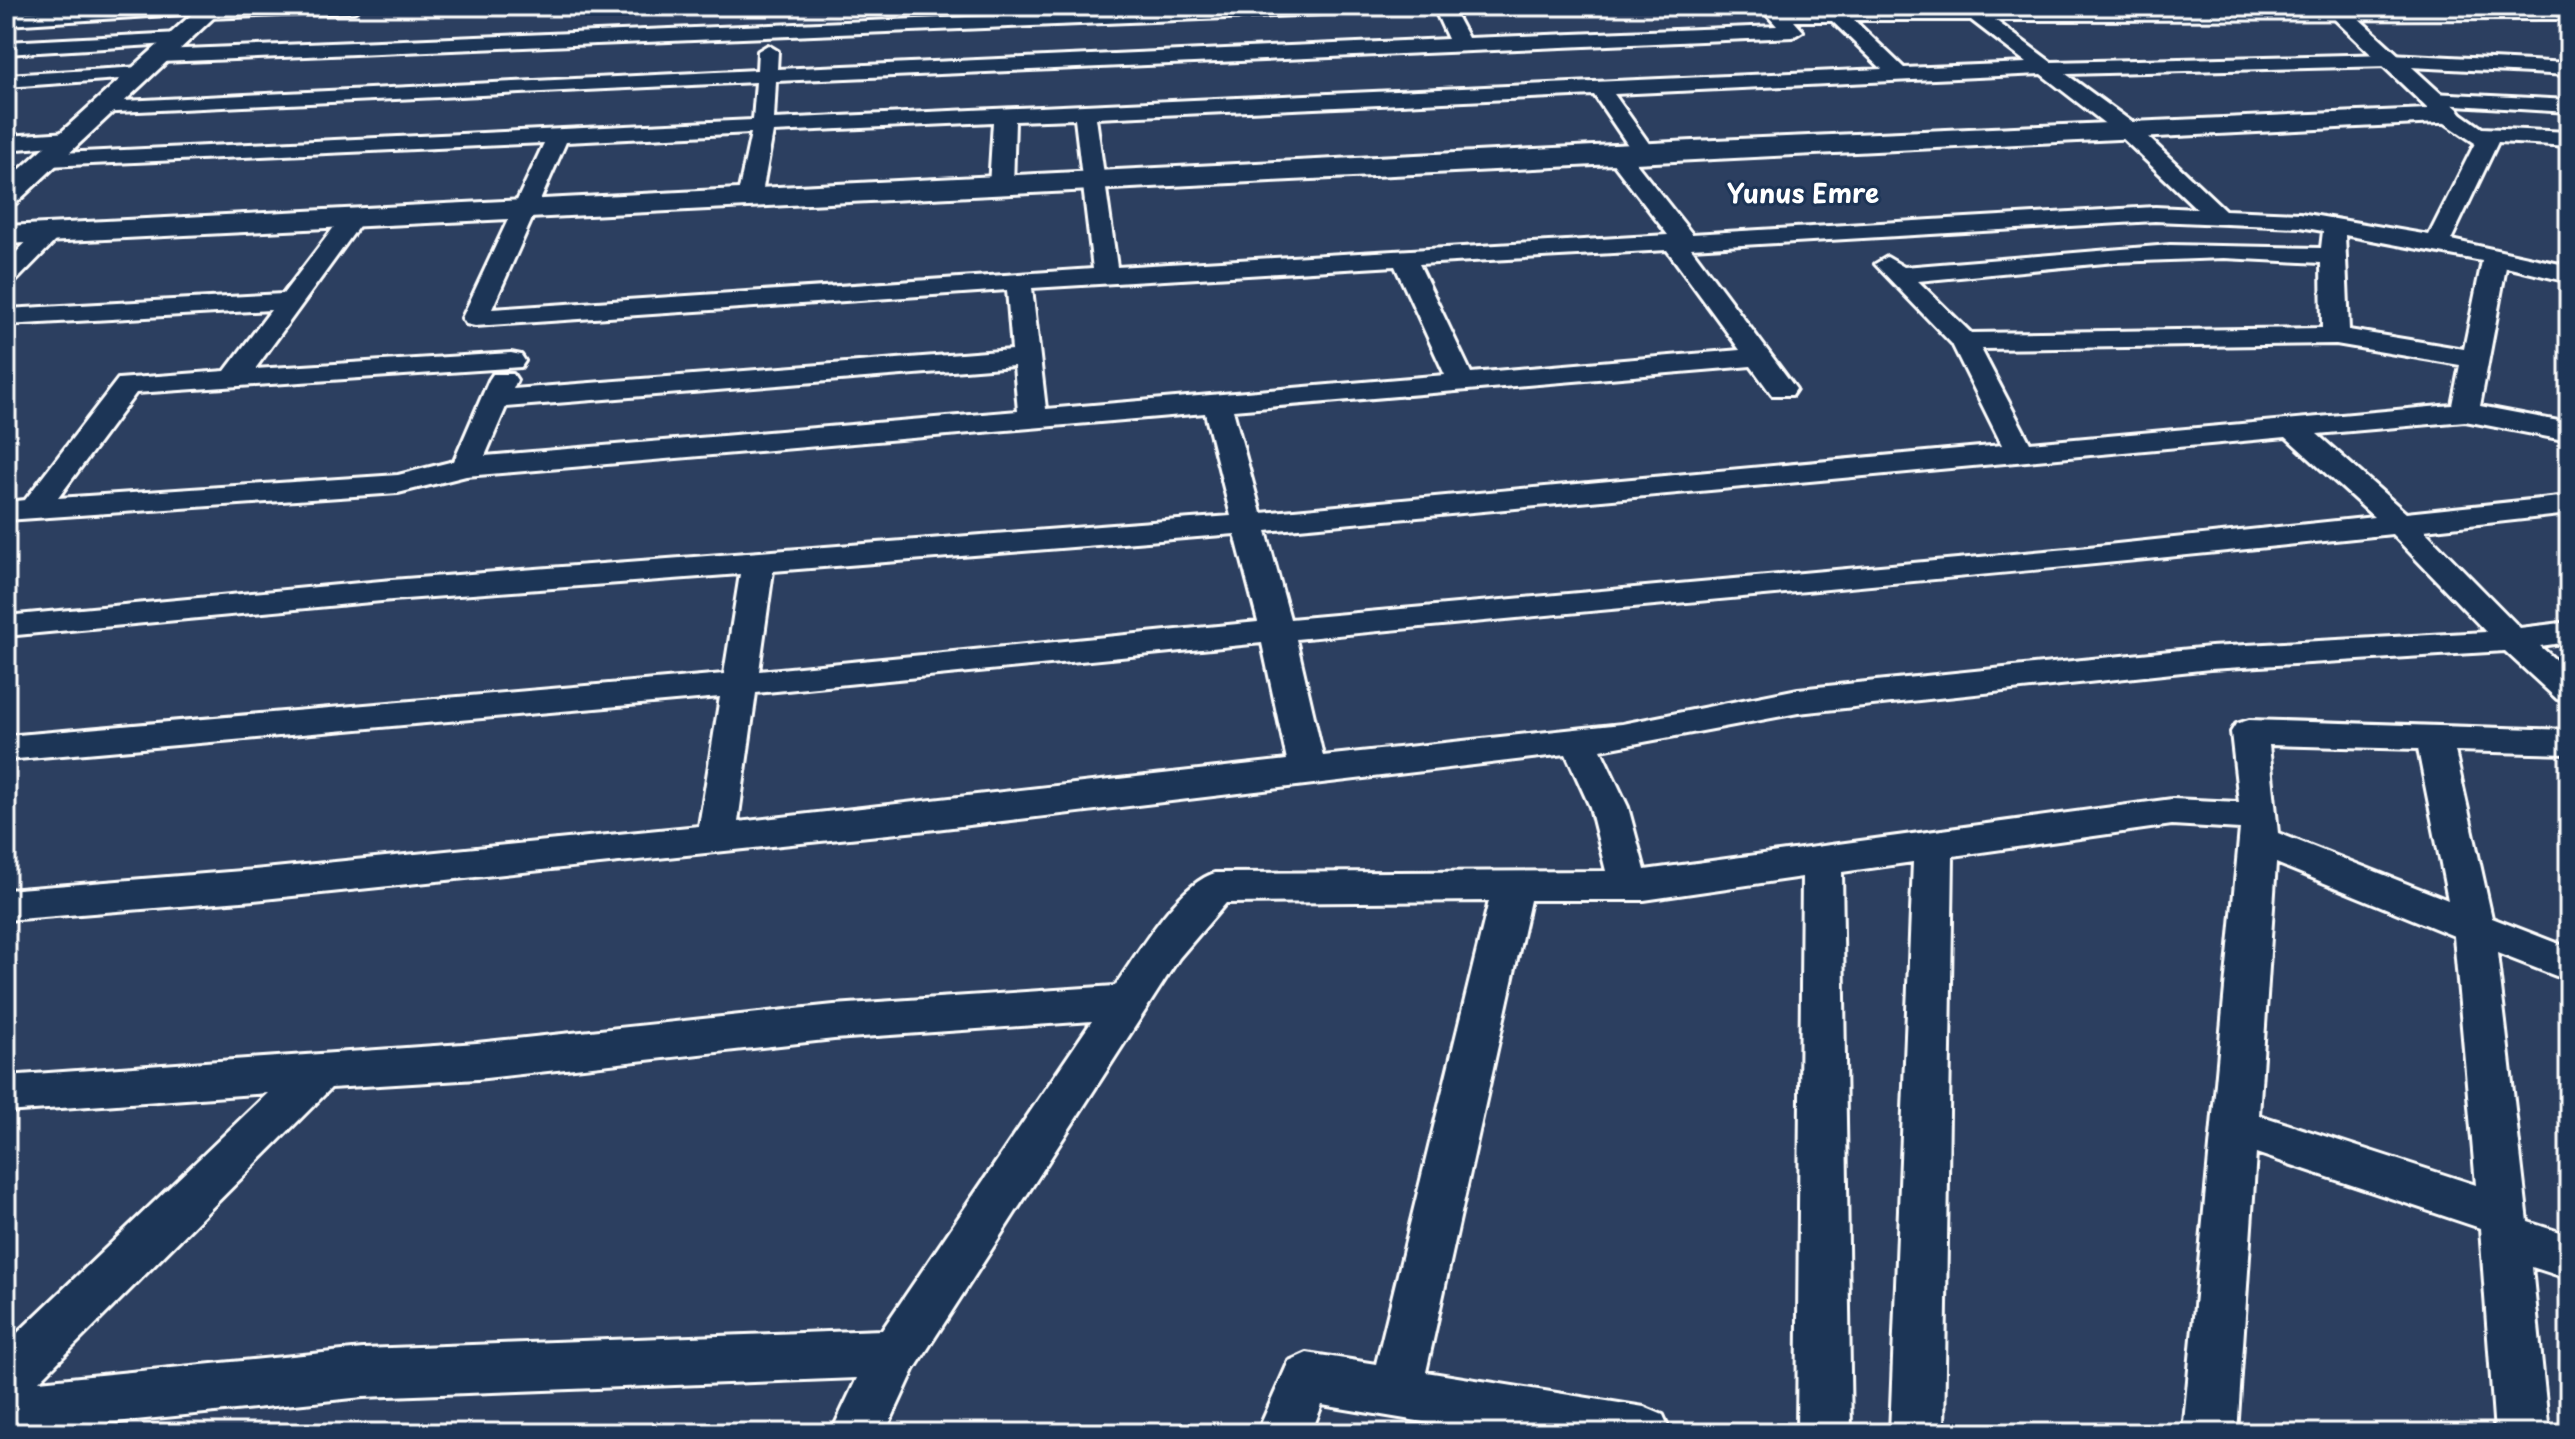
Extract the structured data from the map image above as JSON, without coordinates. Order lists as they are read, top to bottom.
{
  "districts": ["Yunus Emre"]
}
